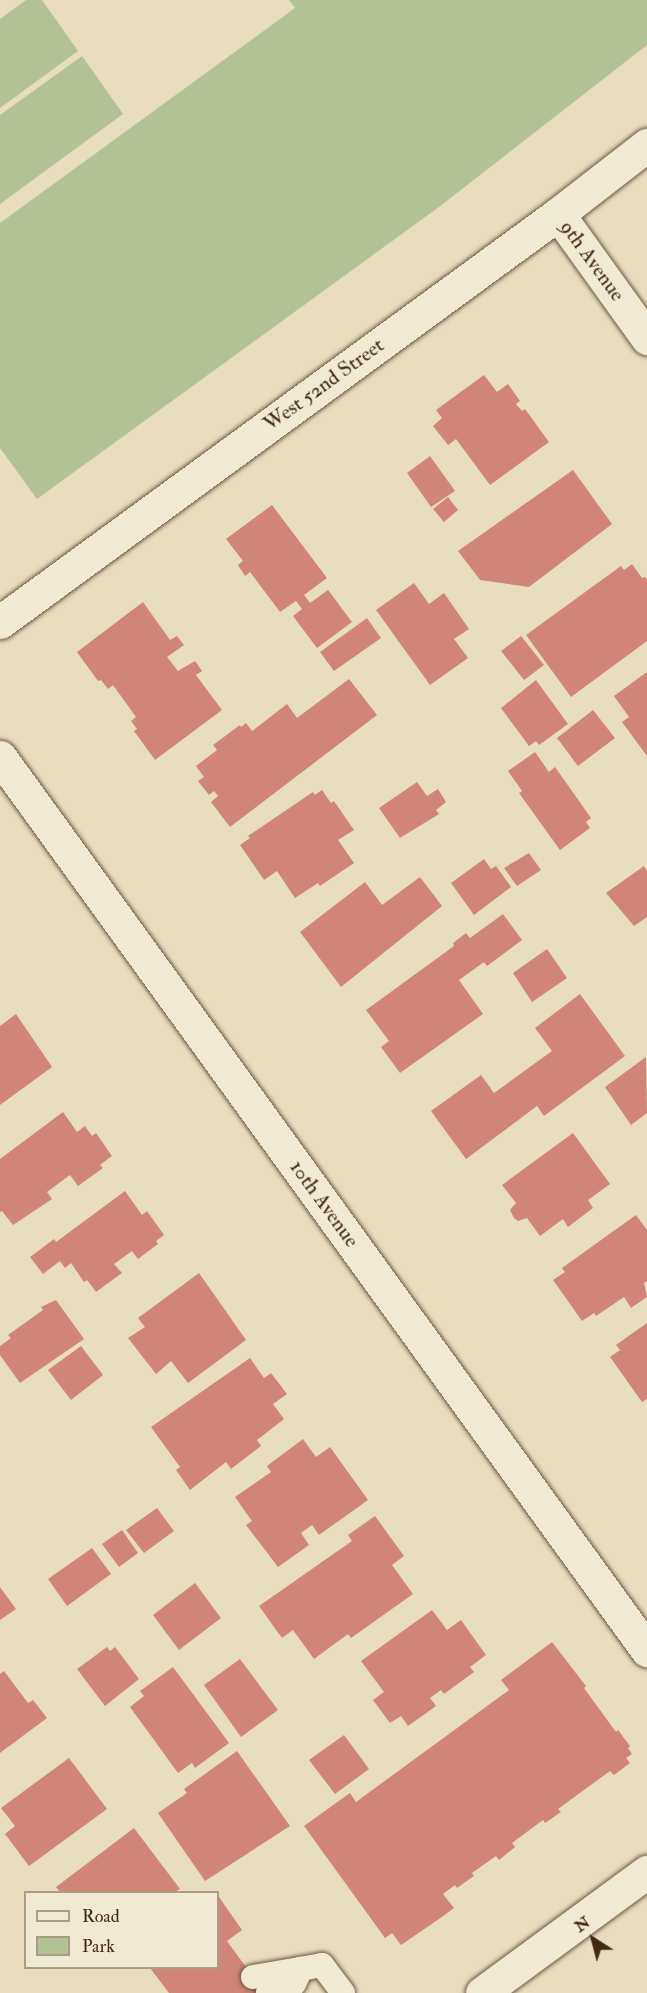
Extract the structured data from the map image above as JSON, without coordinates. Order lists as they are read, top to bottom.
{
  "streets": {
    "street": ["9th Avenue", "West 52nd Street", "10th Avenue"]
  },
  "crossings": [
    ["9th Avenue", "West 52nd Street"]
  ],
  "legend": ["Road", "Park"],
  "north": "top left"
}
